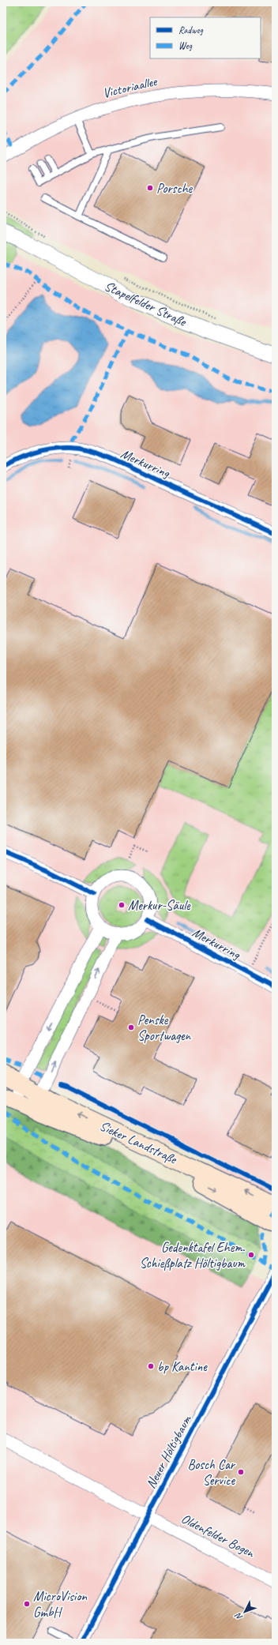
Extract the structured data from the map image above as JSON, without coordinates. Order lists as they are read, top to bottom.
{
  "streets": {
    "main road": ["Sieker Landstraße"],
    "street": [
      "Victoriaallee",
      "Stapelfelder Straße",
      "Merkurring",
      "Neuer Höltigbaum",
      "Oldenfelder Bogen"
    ]
  },
  "crossings": [
    ["Neuer Höltigbaum", "Oldenfelder Bogen"]
  ],
  "places": [
    "Porsche",
    "Merkur-Säule",
    "Penske Sportwagen",
    "Gedenktafel Ehem. Schießplatz Höltigbaum",
    "bp Kantine",
    "Bosch Car Service",
    "MicroVision GmbH"
  ],
  "legend": ["Radweg", "Weg"],
  "north": "bottom left"
}
